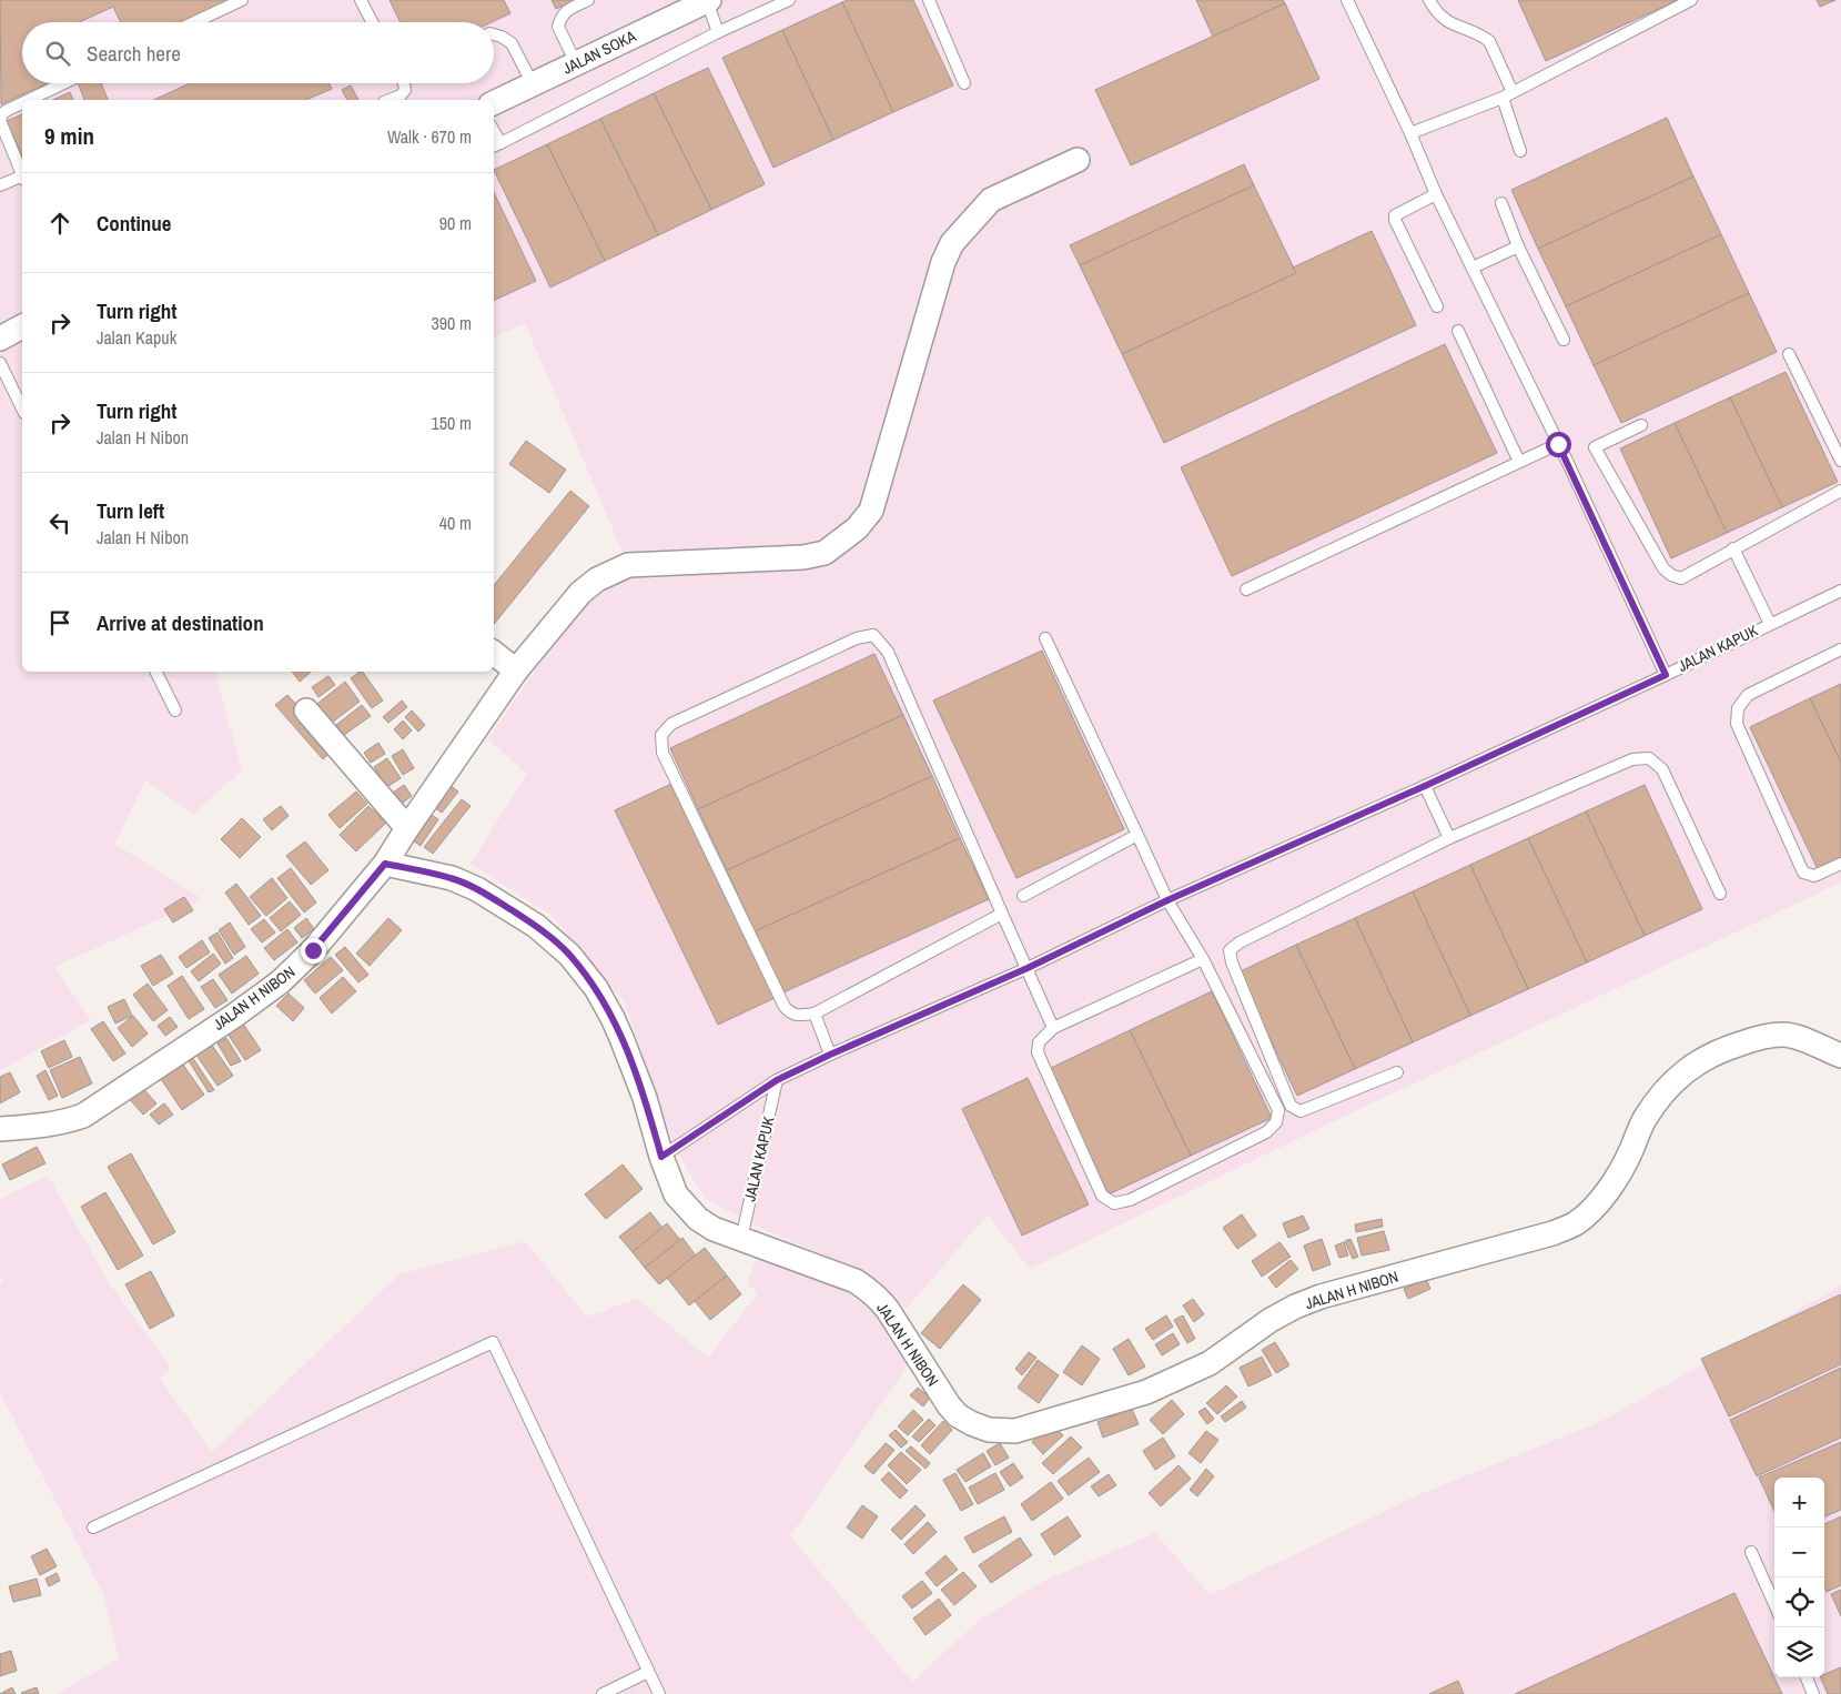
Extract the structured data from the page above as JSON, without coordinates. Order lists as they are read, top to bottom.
{
  "streets": {
    "street": ["JALAN SOKA", "JALAN H NIBON"],
    "lane": ["JALAN KAPUK"]
  },
  "crossings": [
    ["JALAN KAPUK", "JALAN H NIBON"]
  ],
  "page": {
    "search": "Search here",
    "heading": ["9 min", "Walk · 670 m"],
    "list": [
      ["Continue", "90 m"],
      ["Turn right", "Jalan Kapuk", "390 m"],
      ["Turn right", "Jalan H Nibon", "150 m"],
      ["Turn left", "Jalan H Nibon", "40 m"],
      "Arrive at destination"
    ],
    "map_buttons": ["+", "−"]
  }
}
